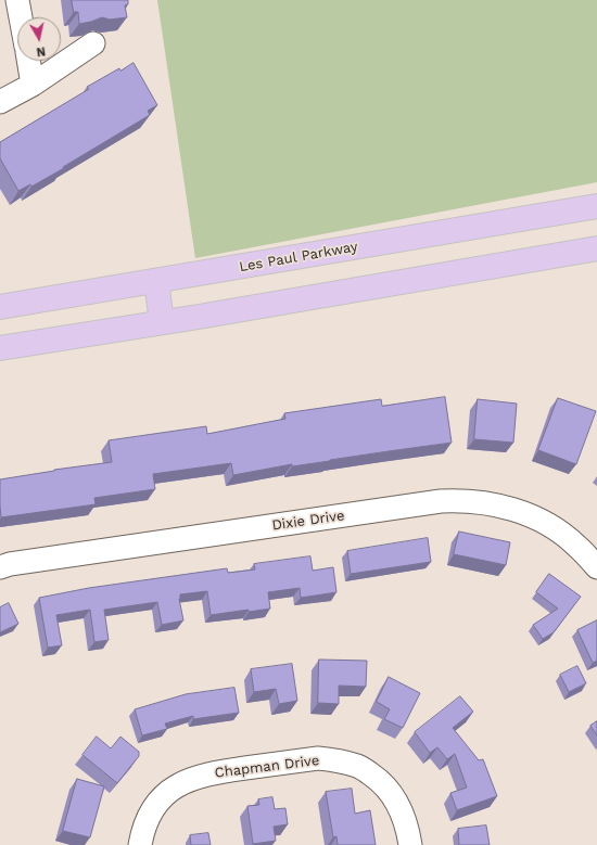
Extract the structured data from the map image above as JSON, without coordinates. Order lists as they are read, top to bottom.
{
  "streets": {
    "main road": ["Les Paul Parkway"],
    "street": ["Dixie Drive", "Chapman Drive"]
  },
  "north": "bottom"
}
